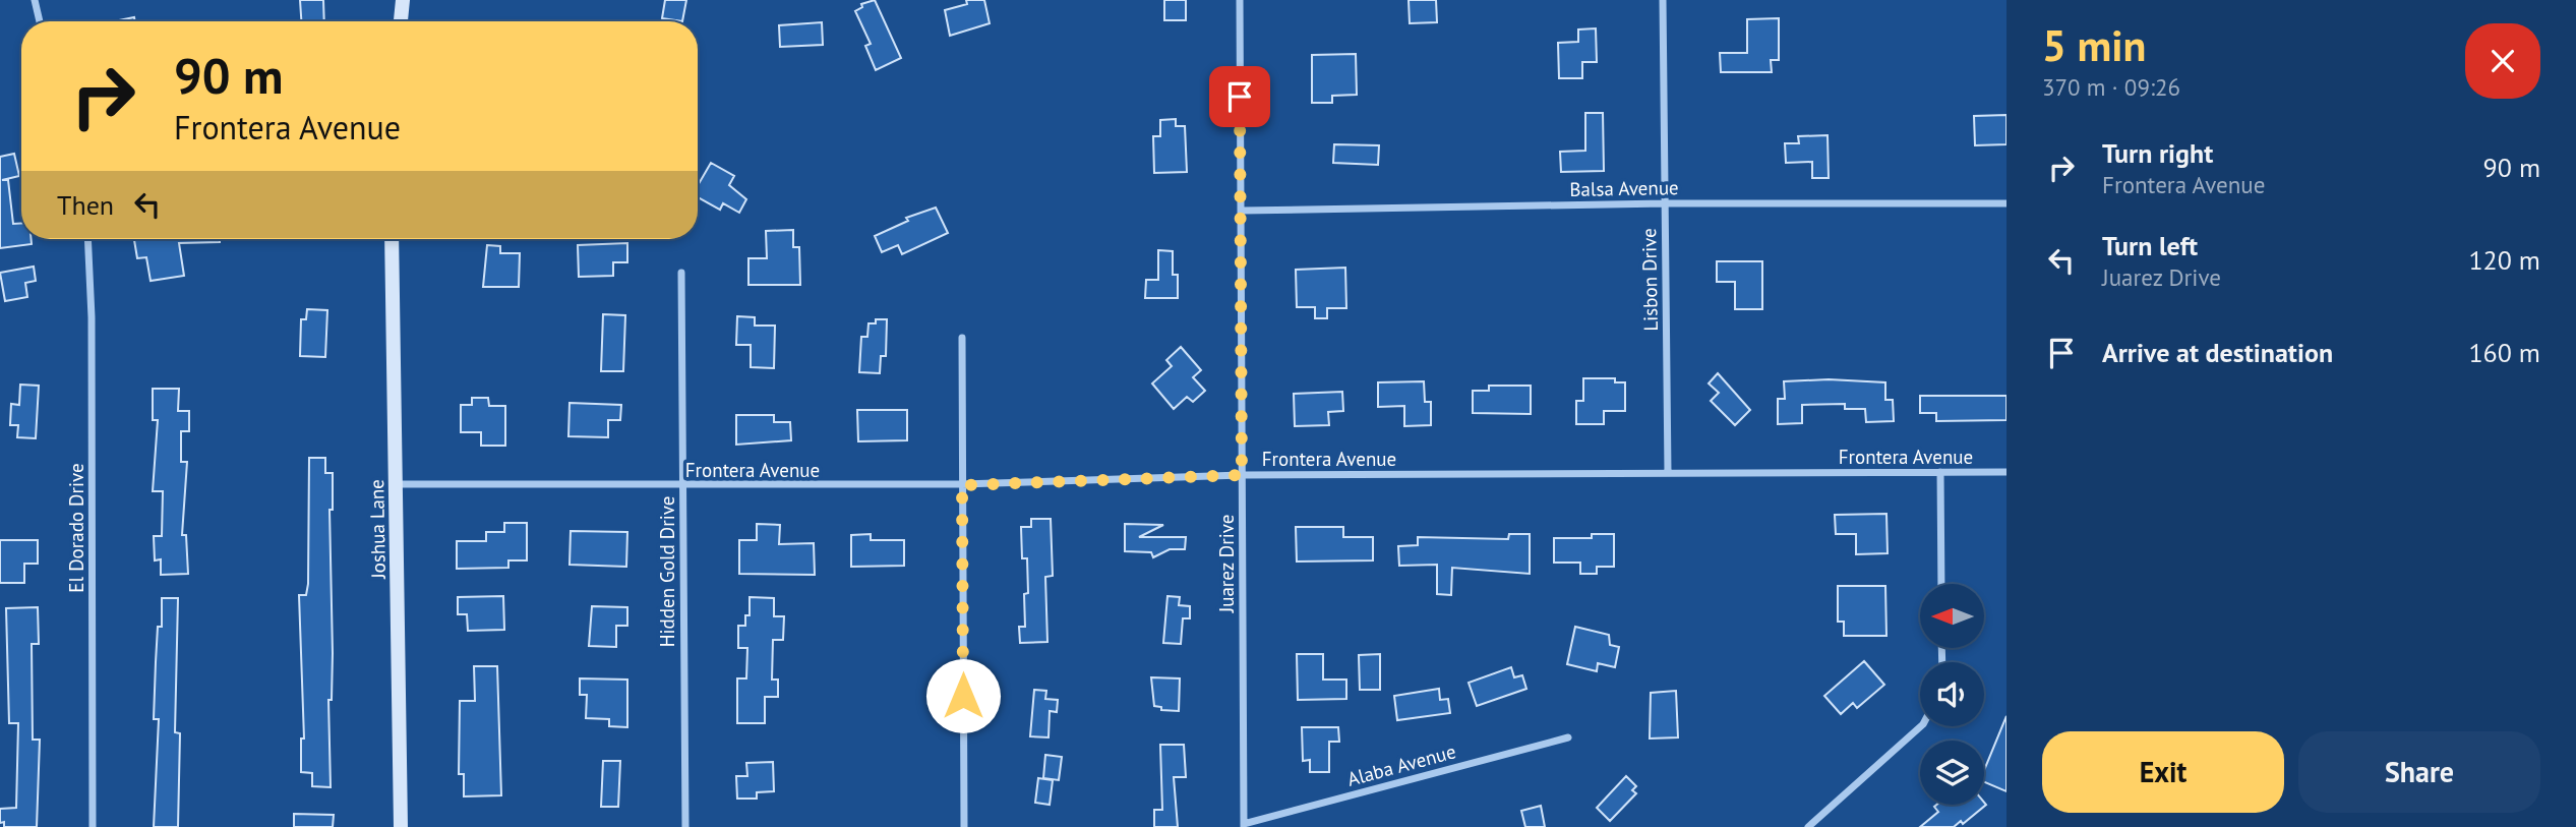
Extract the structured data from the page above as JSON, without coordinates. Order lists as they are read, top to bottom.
{
  "streets": {
    "main road": ["Joshua Lane"],
    "street": [
      "Balsa Avenue",
      "Lisbon Drive",
      "Frontera Avenue",
      "El Dorado Drive",
      "Juarez Drive",
      "Hidden Gold Drive",
      "Alaba Avenue"
    ]
  },
  "crossings": [
    ["Balsa Avenue", "Lisbon Drive"],
    ["Balsa Avenue", "Juarez Drive"],
    ["Lisbon Drive", "Frontera Avenue"],
    ["Frontera Avenue", "Joshua Lane"],
    ["Frontera Avenue", "Juarez Drive"],
    ["Frontera Avenue", "Hidden Gold Drive"],
    ["Juarez Drive", "Alaba Avenue"]
  ],
  "north": "left",
  "page": {
    "heading": ["5 min", "370 m · 09:26"],
    "turn": ["90 m", "Frontera Avenue"],
    "list": [
      {
        "name": "Turn right",
        "note": "Frontera Avenue",
        "value": "90 m"
      },
      {
        "name": "Turn left",
        "note": "Juarez Drive",
        "value": "120 m"
      },
      {
        "name": "Arrive at destination",
        "value": "160 m"
      }
    ],
    "then": "Then",
    "buttons": ["Exit", "Share"]
  }
}
